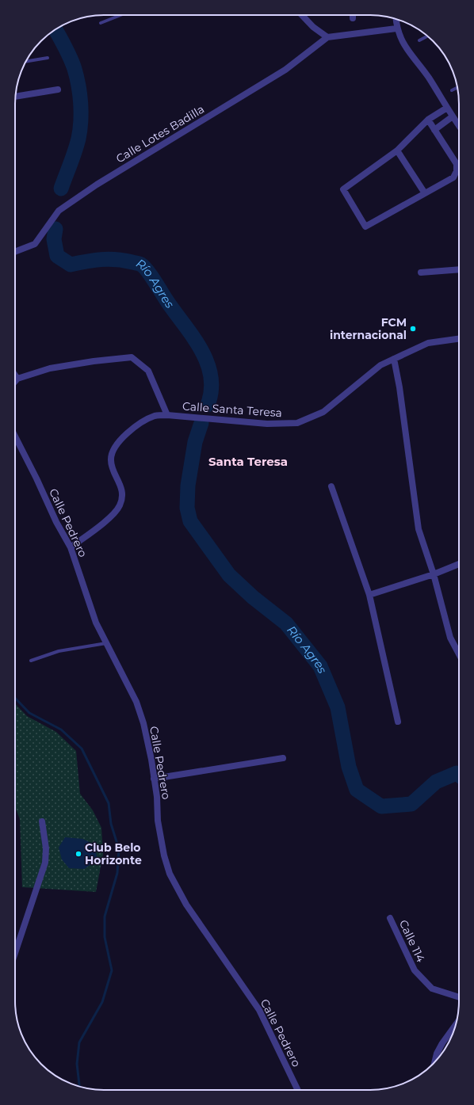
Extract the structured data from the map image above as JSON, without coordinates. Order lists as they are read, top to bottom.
{
  "streets": {
    "street": [
      "Calle Lotes Badilla",
      "Calle Santa Teresa",
      "Calle Pedrero",
      "Calle 114"
    ]
  },
  "crossings": [
    ["Calle Santa Teresa", "Calle Pedrero"]
  ],
  "districts": ["Santa Teresa"],
  "water": ["Río Agres"],
  "places": ["FCM internacional", "Club Belo Horizonte"]
}
